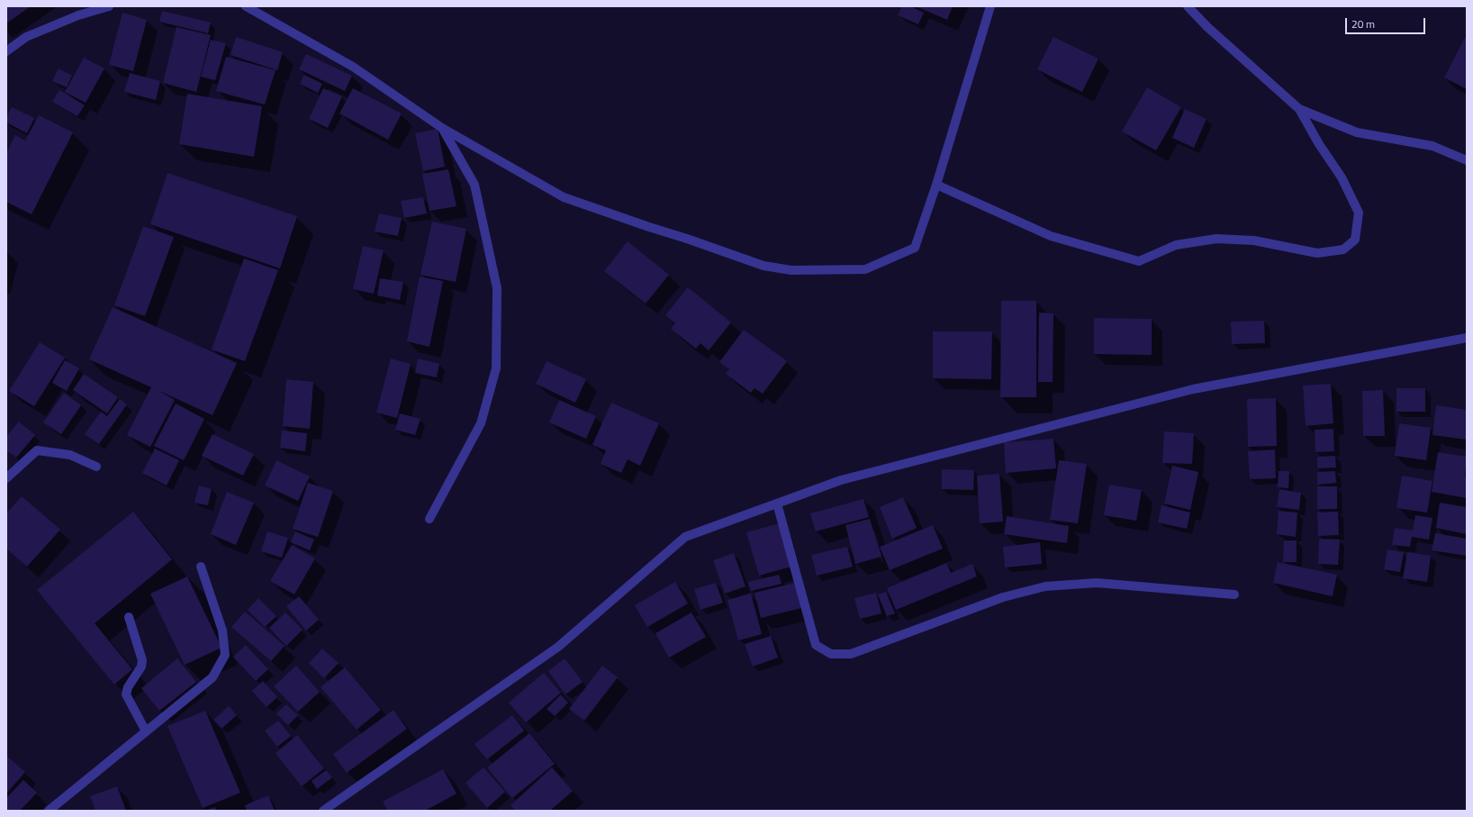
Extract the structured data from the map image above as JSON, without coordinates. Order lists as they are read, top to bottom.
{
  "scale_bar": "20 m"
}
